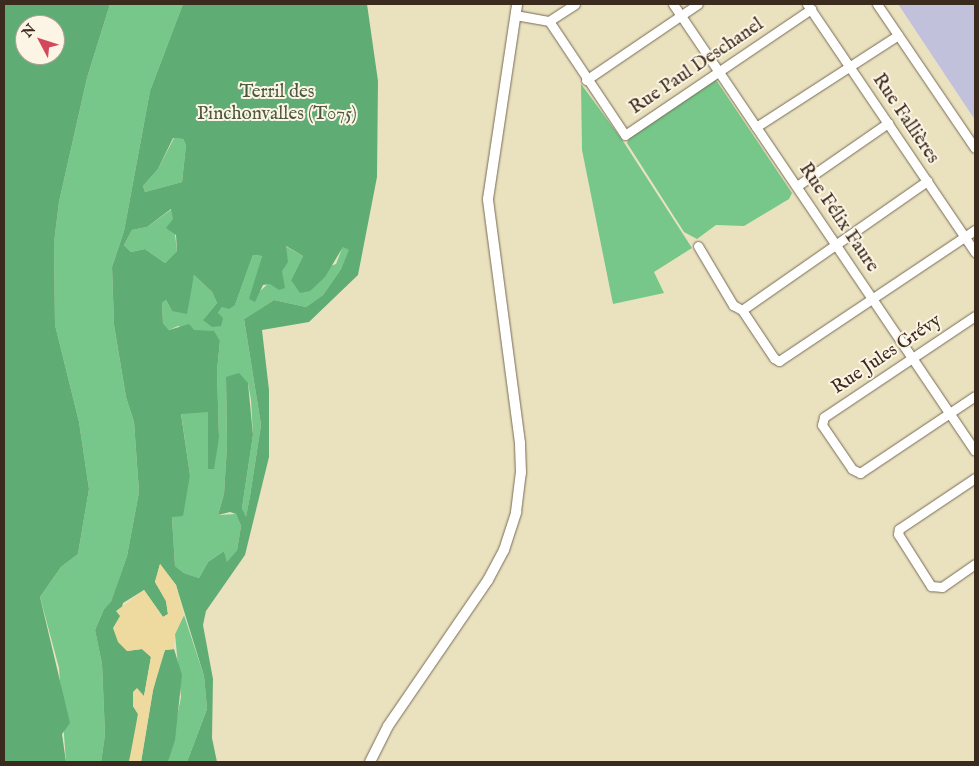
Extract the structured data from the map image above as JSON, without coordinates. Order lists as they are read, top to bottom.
{
  "streets": {
    "street": [
      "Rue Paul Deschanel",
      "Rue Fallières",
      "Rue Félix Faure",
      "Rue Jules Grévy"
    ]
  },
  "crossings": [
    ["Rue Paul Deschanel", "Rue Fallières"],
    ["Rue Paul Deschanel", "Rue Félix Faure"],
    ["Rue Félix Faure", "Rue Jules Grévy"]
  ],
  "parks": ["Terril des Pinchonvalles (T075)"],
  "north": "top left"
}
